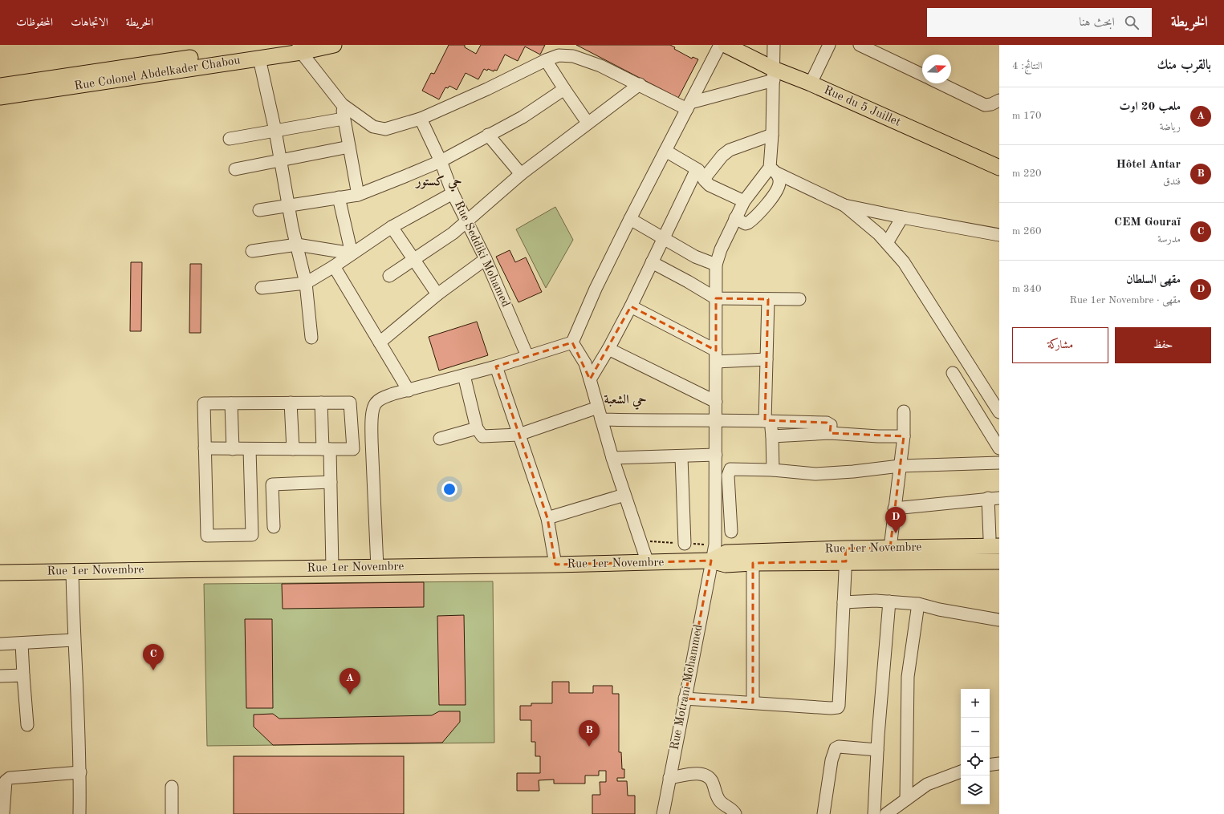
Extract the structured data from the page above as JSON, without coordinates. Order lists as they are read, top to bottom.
{
  "streets": {
    "main road": ["Rue Colonel Abdelkader Chabou", "Rue du 5 Juillet", "Rue 1er Novembre"],
    "street": ["Rue Seddiki Mohamed", "Rue Motrani Mohammed"]
  },
  "crossings": [
    ["Rue 1er Novembre", "Rue Motrani Mohammed"]
  ],
  "districts": ["حي كستور", "حي الشعبة"],
  "north": "right",
  "page": {
    "header": "الخريطة",
    "search": "ابحث هنا",
    "nav": ["الخريطة", "الاتجاهات", "المحفوظات"],
    "heading": ["بالقرب منك", "النتائج: 4"],
    "list": [
      {
        "mark": "A",
        "name": "ملعب 20 اوت",
        "note": "رياضة",
        "value": "170 m"
      },
      {
        "mark": "B",
        "name": "Hôtel Antar",
        "note": "فندق",
        "value": "220 m"
      },
      {
        "mark": "C",
        "name": "CEM Gouraï",
        "note": "مدرسة",
        "value": "260 m"
      },
      {
        "mark": "D",
        "name": "مقهى السلطان",
        "note": "مقهى · Rue 1er Novembre",
        "value": "340 m"
      }
    ],
    "buttons": ["حفظ", "مشاركة"],
    "pins": [
      "D",
      "C",
      "A",
      "B"
    ],
    "map_buttons": ["+", "−"]
  }
}
